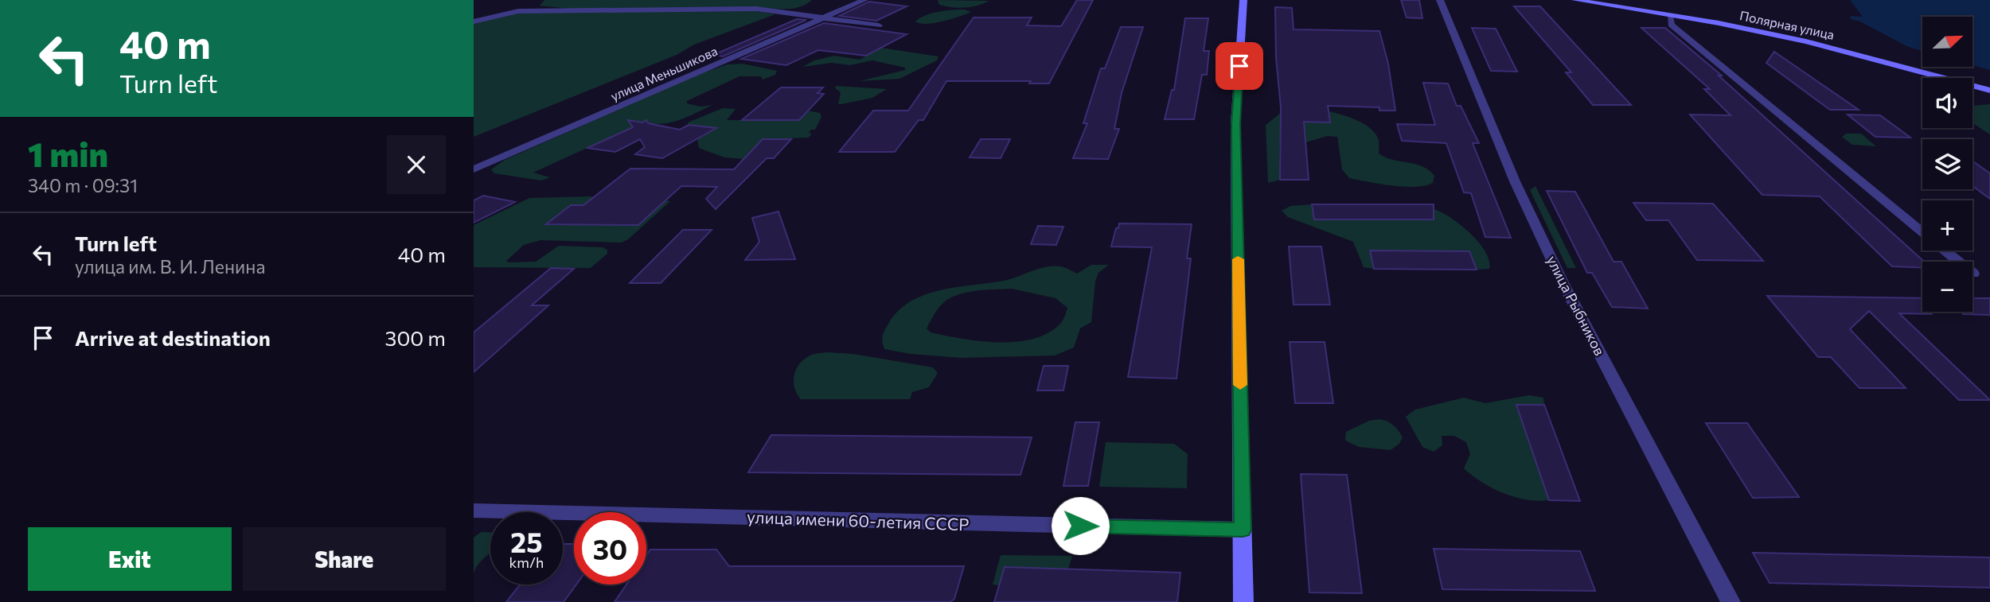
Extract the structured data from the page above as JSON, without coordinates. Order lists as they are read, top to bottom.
{
  "streets": {
    "main road": ["Полярная улица"],
    "street": ["улица Меньшикова", "улица Рыбников", "улица имени 60-летия СССР"]
  },
  "north": "top right",
  "page": {
    "turn": ["40 m", "Turn left"],
    "map_buttons": ["+", "−"],
    "heading": ["1 min", "340 m · 09:31"],
    "list": [
      {
        "name": "Turn left",
        "note": "улица им. В. И. Ленина",
        "value": "40 m"
      },
      {
        "name": "Arrive at destination",
        "value": "300 m"
      }
    ],
    "speed": "25 km/h",
    "limit": "30",
    "buttons": ["Exit", "Share"]
  }
}
